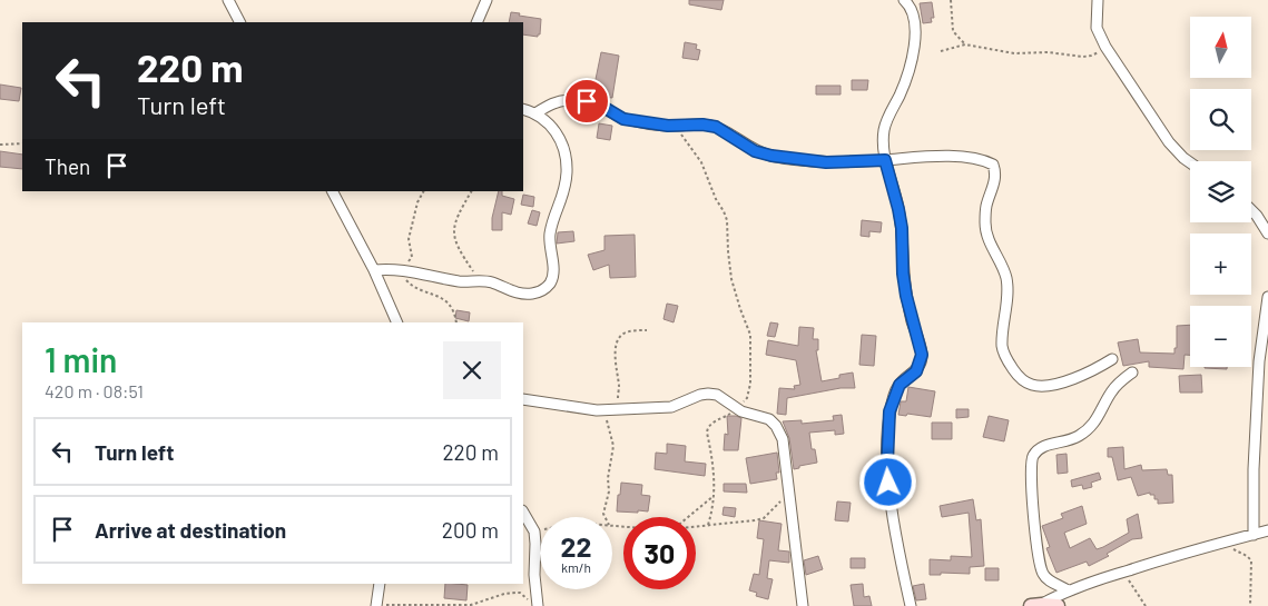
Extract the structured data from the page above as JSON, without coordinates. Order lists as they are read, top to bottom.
{
  "north": "top",
  "page": {
    "map_buttons": ["+", "−"],
    "turn": ["220 m", "Turn left"],
    "then": "Then",
    "heading": ["1 min", "420 m · 08:51"],
    "list": [
      {
        "name": "Turn left",
        "value": "220 m"
      },
      {
        "name": "Arrive at destination",
        "value": "200 m"
      }
    ],
    "speed": "22 km/h",
    "limit": "30"
  }
}
